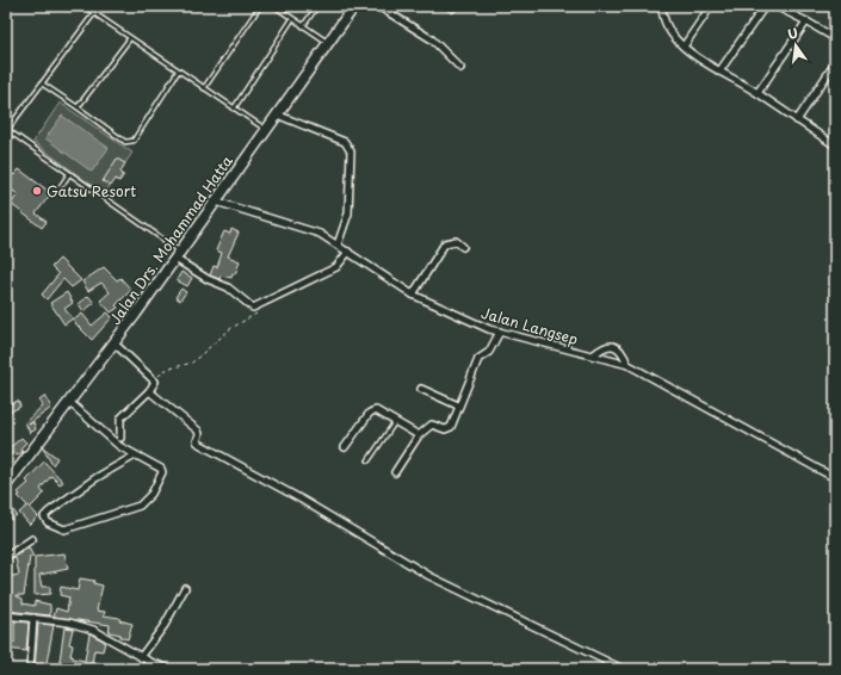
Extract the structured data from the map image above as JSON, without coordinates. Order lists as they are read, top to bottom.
{
  "streets": {
    "main road": ["Jalan Drs. Mohammad Hatta"],
    "street": ["Jalan Langsep"]
  },
  "crossings": [
    ["Jalan Drs. Mohammad Hatta", "Jalan Langsep"]
  ],
  "places": ["Gatsu Resort"],
  "north": "top"
}
